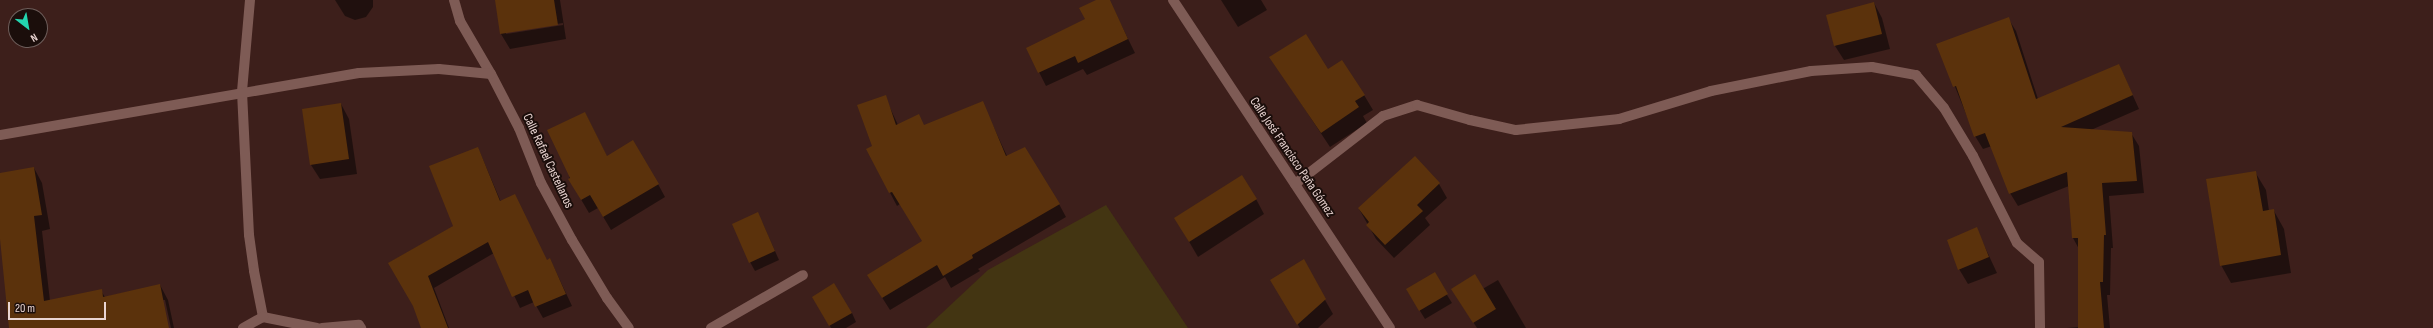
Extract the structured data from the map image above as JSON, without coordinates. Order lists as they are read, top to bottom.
{
  "streets": {
    "street": ["Calle José Francisco Peña Gómez", "Calle Rafael Castellanos"]
  },
  "scale_bar": "20 m",
  "north": "bottom right"
}
